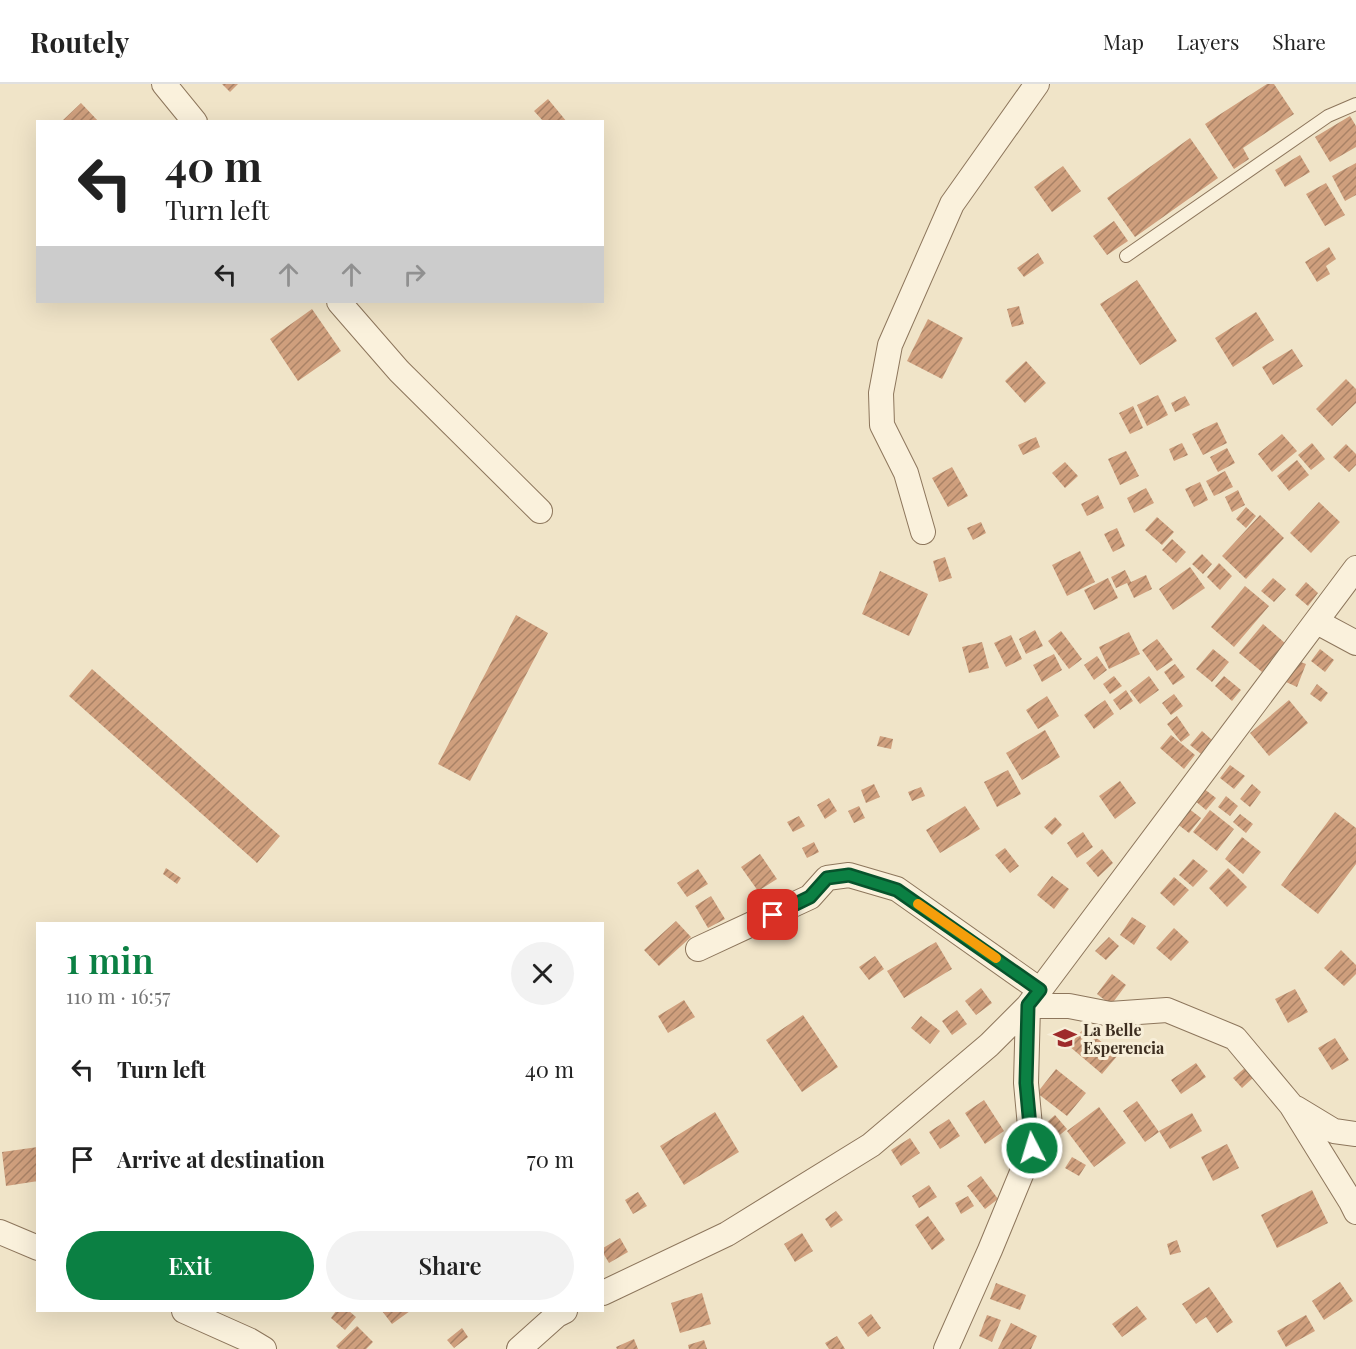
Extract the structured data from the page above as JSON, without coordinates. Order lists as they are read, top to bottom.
{
  "places": {
    "school or university": ["La Belle Esperencia"]
  },
  "page": {
    "header": "Routely",
    "nav": ["Map", "Layers", "Share"],
    "turn": ["40 m", "Turn left"],
    "heading": ["1 min", "110 m · 16:57"],
    "list": [
      {
        "name": "Turn left",
        "value": "40 m"
      },
      {
        "name": "Arrive at destination",
        "value": "70 m"
      }
    ],
    "buttons": ["Exit", "Share"]
  }
}
